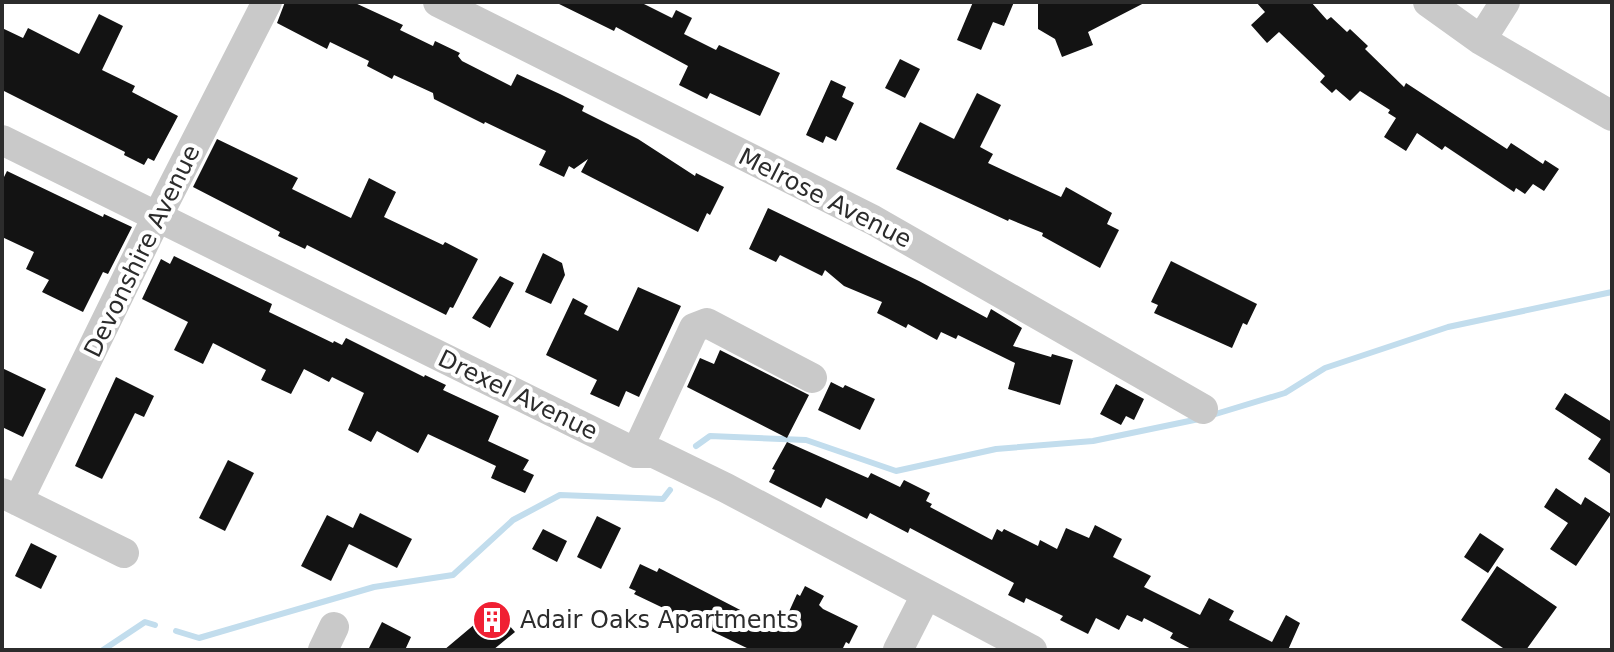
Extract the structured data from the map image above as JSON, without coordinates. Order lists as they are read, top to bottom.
{
  "streets": {
    "street": ["Melrose Avenue", "Devonshire Avenue", "Drexel Avenue"]
  },
  "crossings": [
    ["Devonshire Avenue", "Drexel Avenue"]
  ],
  "places": {
    "building": ["Adair Oaks Apartments"]
  }
}
